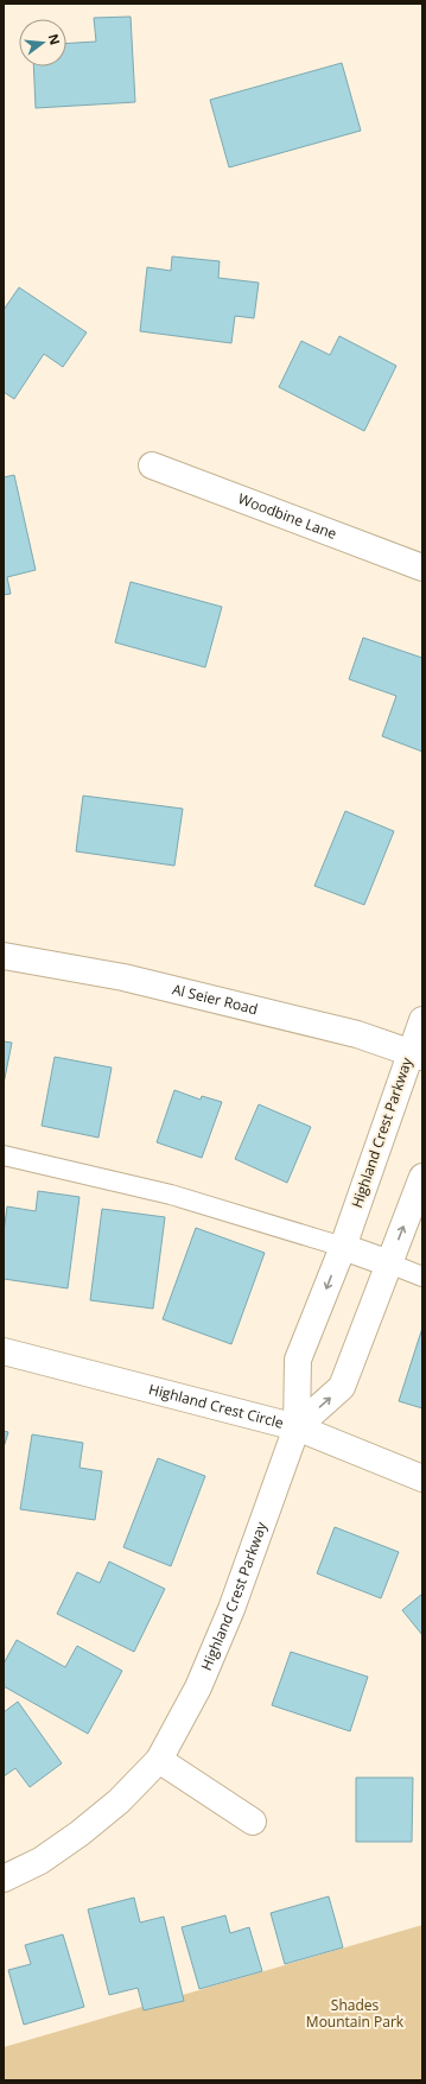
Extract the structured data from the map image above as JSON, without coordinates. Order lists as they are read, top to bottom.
{
  "streets": {
    "street": [
      "Woodbine Lane",
      "Al Seier Road",
      "Highland Crest Parkway",
      "Highland Crest Circle"
    ]
  },
  "crossings": [
    ["Al Seier Road", "Highland Crest Parkway"],
    ["Highland Crest Parkway", "Highland Crest Circle"]
  ],
  "parks": ["Shades Mountain Park"],
  "north": "right"
}
